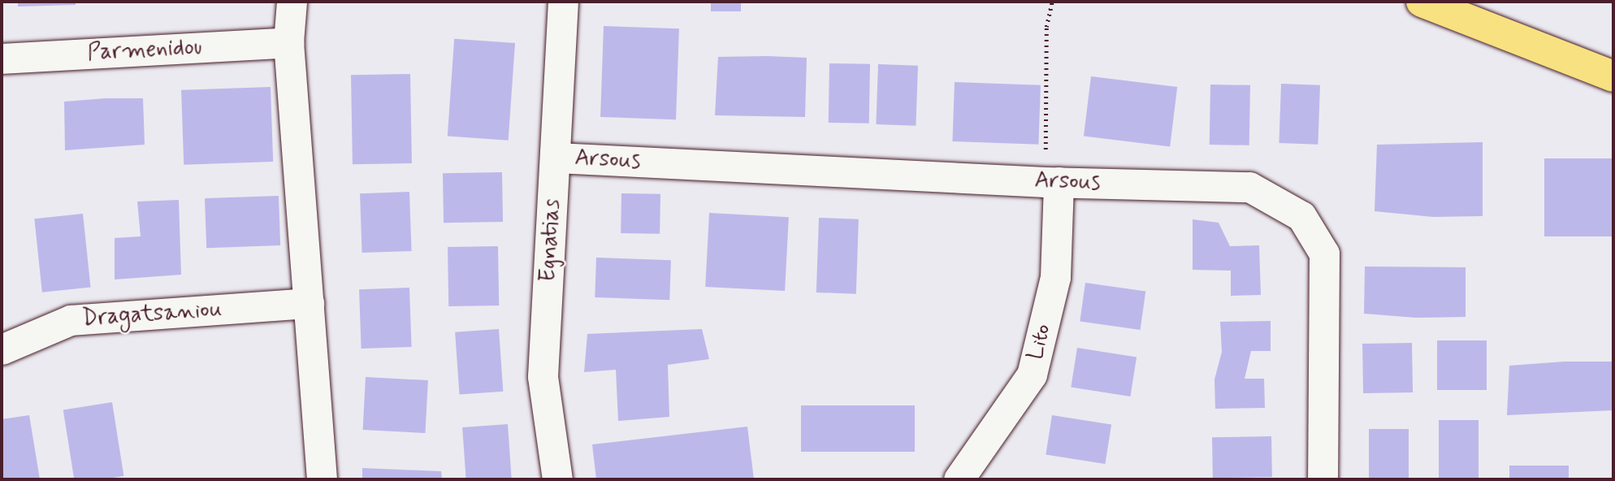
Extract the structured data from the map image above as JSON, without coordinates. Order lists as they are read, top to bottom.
{
  "streets": {
    "street": [
      "Parmenidou",
      "Arsous",
      "Egnatias",
      "Dragatsaniou",
      "Lito"
    ]
  },
  "crossings": [
    ["Arsous", "Egnatias"],
    ["Arsous", "Lito"]
  ]
}
